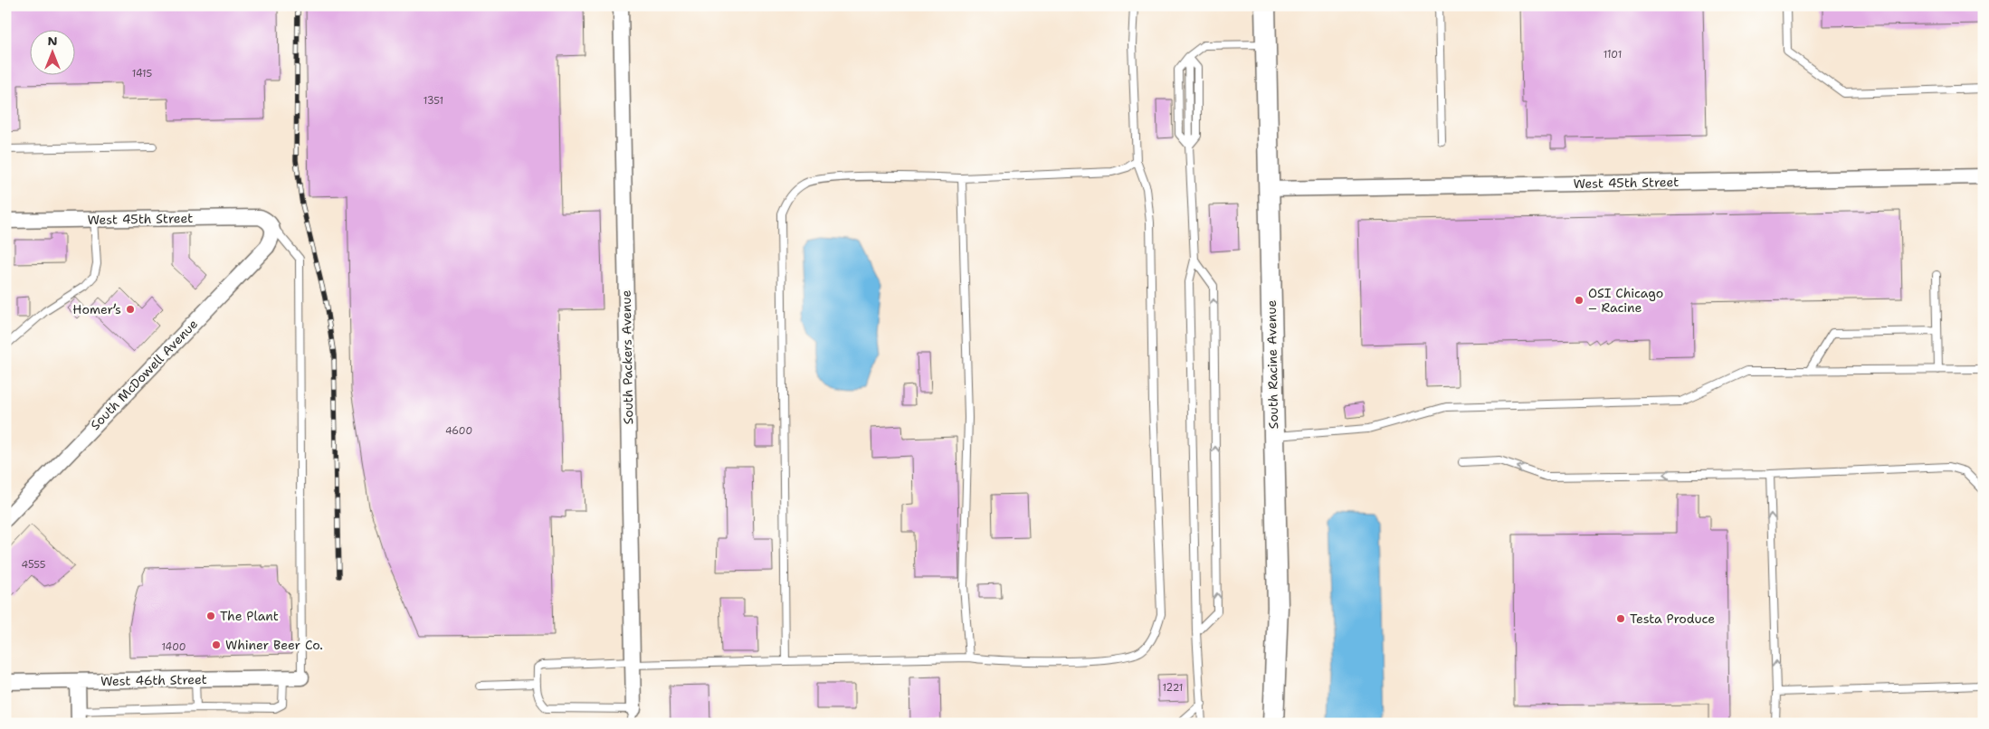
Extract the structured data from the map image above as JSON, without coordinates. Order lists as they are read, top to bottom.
{
  "streets": {
    "street": [
      "West 45th Street",
      "South Packers Avenue",
      "South Racine Avenue",
      "South McDowell Avenue",
      "West 46th Street"
    ]
  },
  "crossings": [
    ["West 45th Street", "South Racine Avenue"],
    ["West 45th Street", "South McDowell Avenue"]
  ],
  "places": [
    "OSI Chicago – Racine",
    "Homer’s",
    "The Plant",
    "Testa Produce",
    "Whiner Beer Co."
  ],
  "house_numbers": [
    "1101",
    "1415",
    "1351",
    "4600",
    "4555",
    "1400",
    "1221"
  ],
  "north": "top"
}
